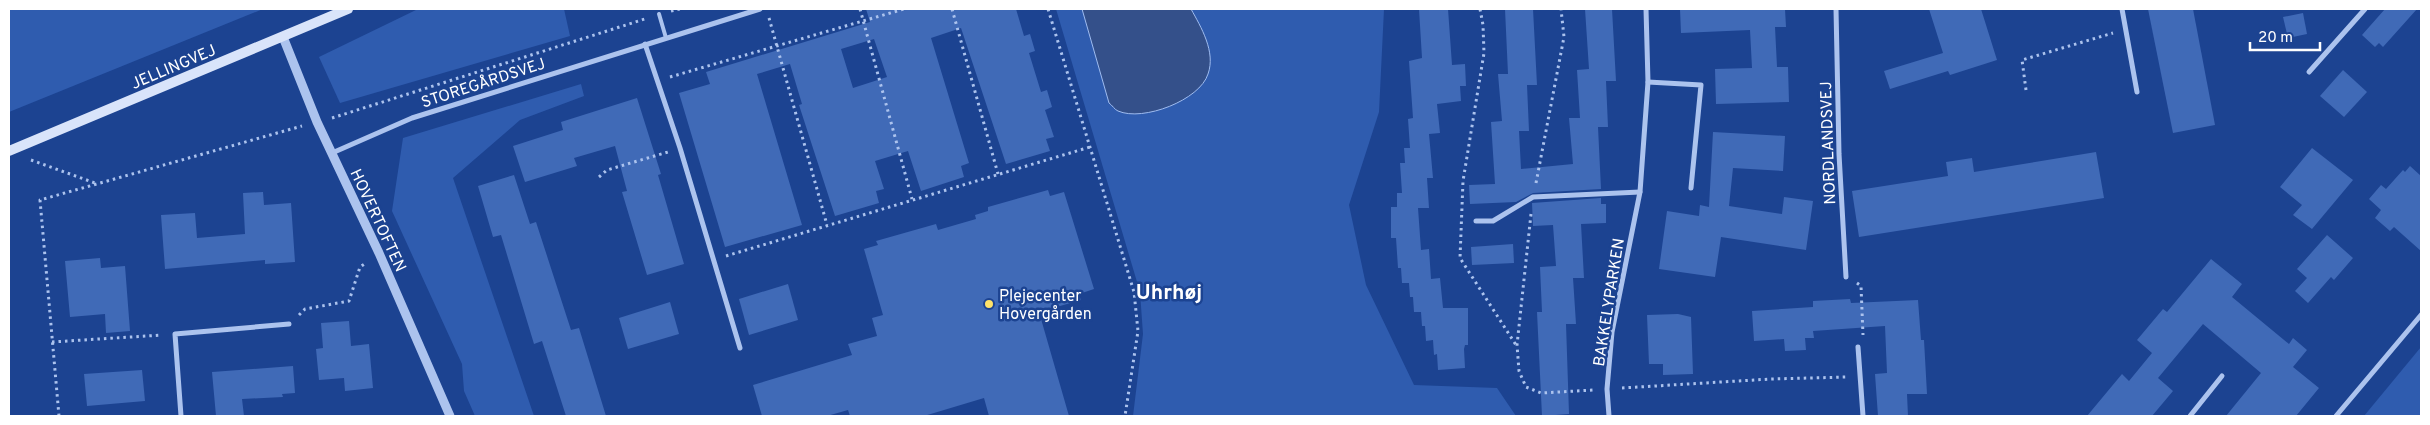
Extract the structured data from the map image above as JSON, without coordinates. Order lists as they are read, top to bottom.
{
  "streets": {
    "main road": ["JELLINGVEJ"],
    "street": [
      "STOREGÅRDSVEJ",
      "NORDLANDSVEJ",
      "HOVERTOFTEN",
      "BAKKELYPARKEN"
    ]
  },
  "crossings": [
    ["JELLINGVEJ", "HOVERTOFTEN"],
    ["STOREGÅRDSVEJ", "HOVERTOFTEN"]
  ],
  "districts": ["Uhrhøj"],
  "places": ["Plejecenter Hovergården"],
  "scale_bar": "20 m"
}
